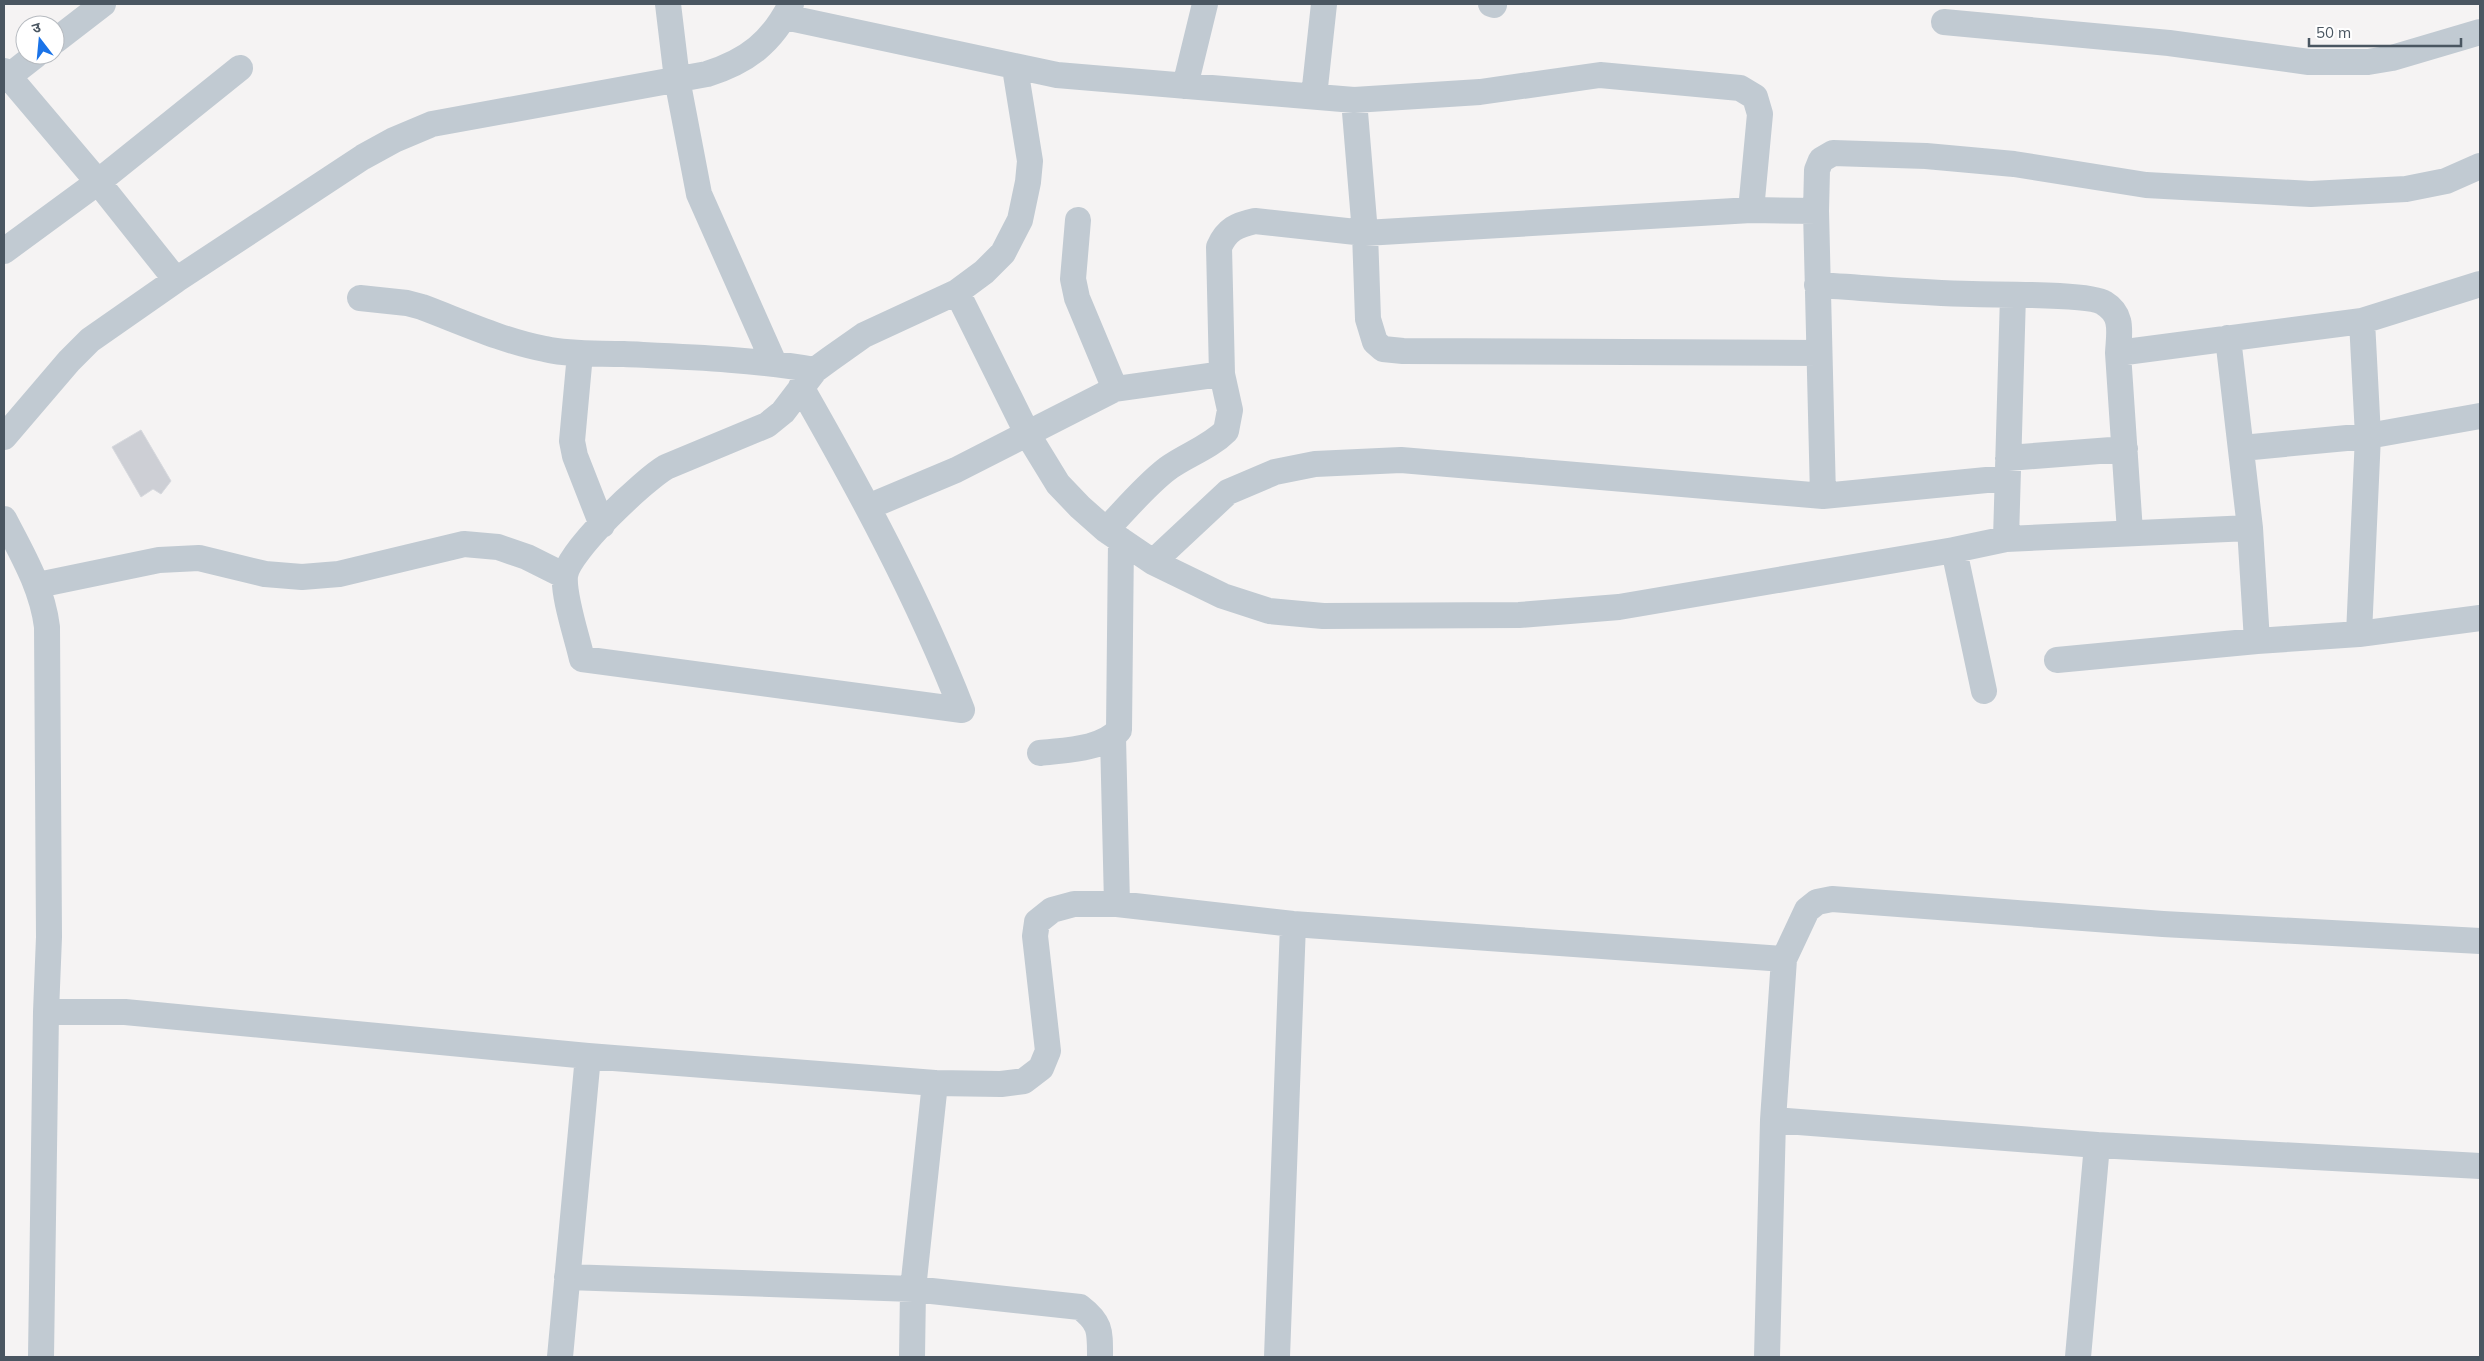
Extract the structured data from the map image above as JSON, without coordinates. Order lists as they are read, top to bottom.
{
  "scale_bar": "50 m",
  "north": "top"
}
